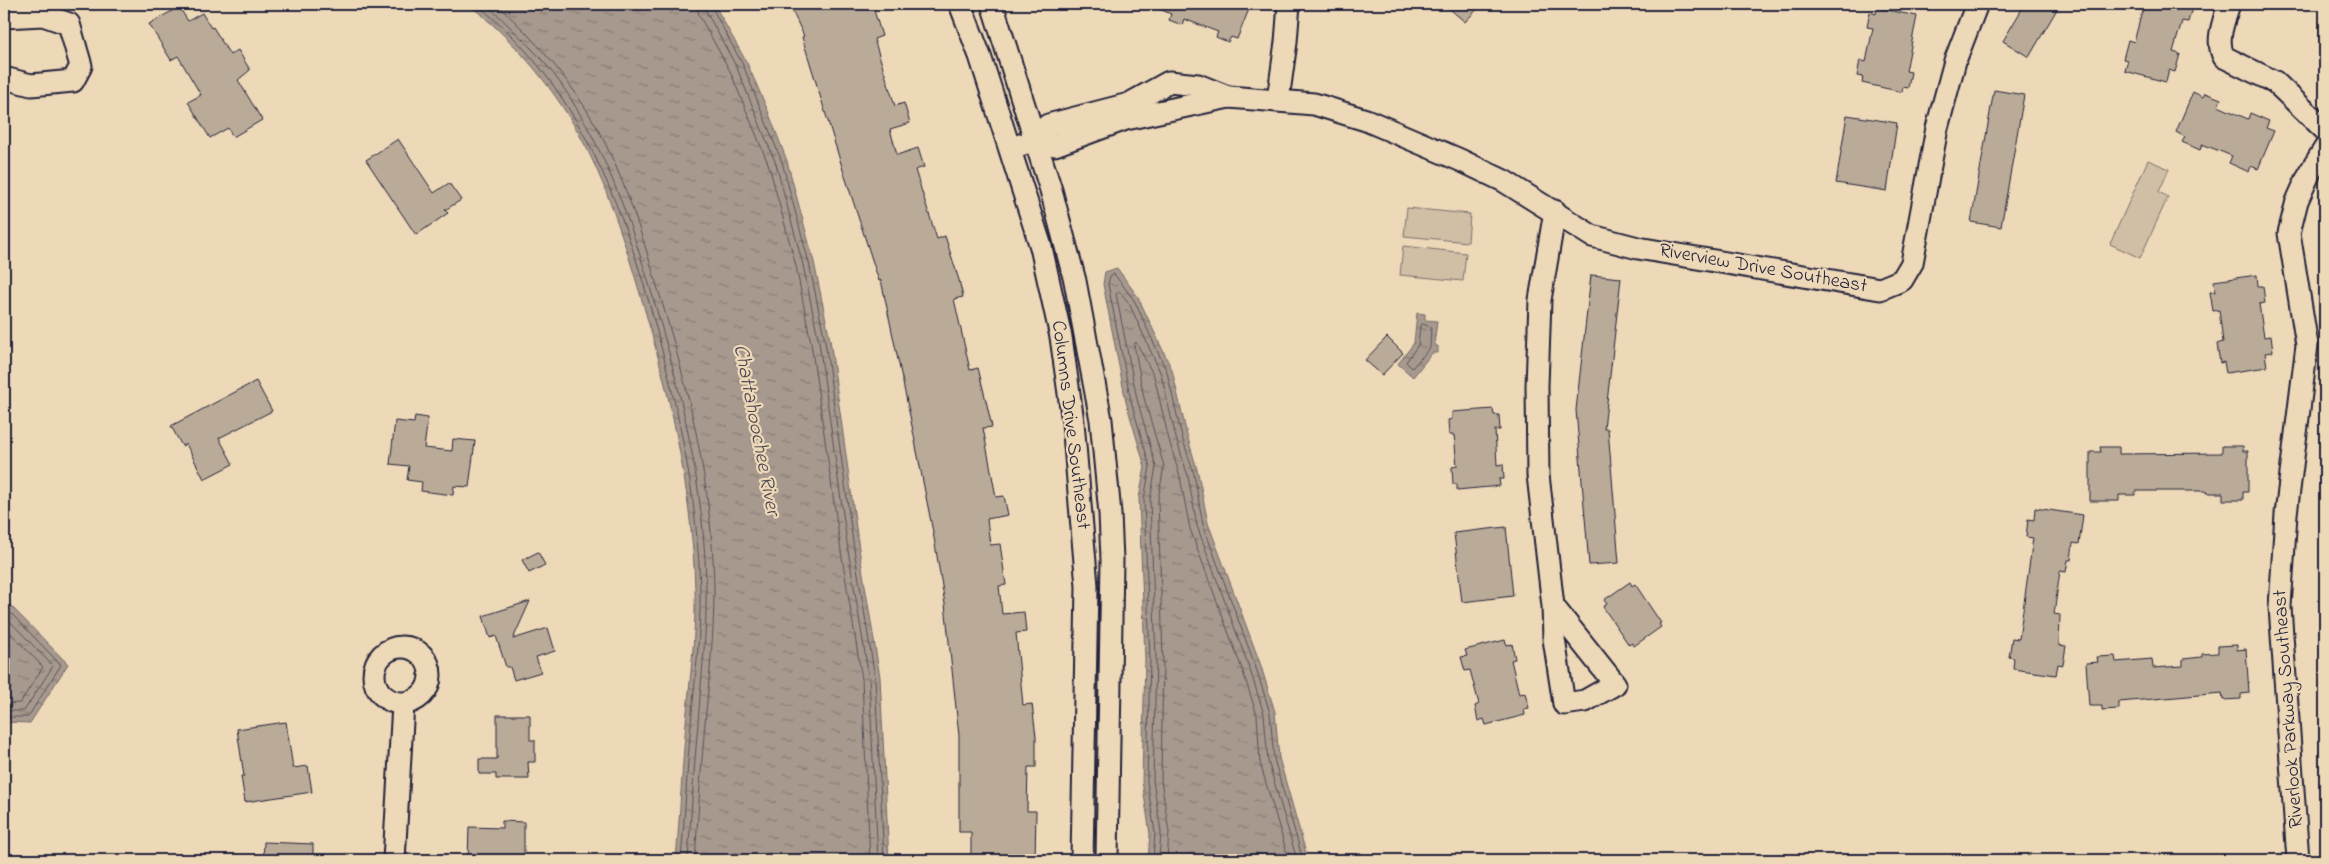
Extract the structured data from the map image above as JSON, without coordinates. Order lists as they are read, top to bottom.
{
  "streets": {
    "street": ["Riverview Drive Southeast", "Columns Drive Southeast", "Riverlook Parkway Southeast"]
  },
  "crossings": [
    ["Riverview Drive Southeast", "Columns Drive Southeast"]
  ],
  "water": ["Chattahoochee River"]
}
